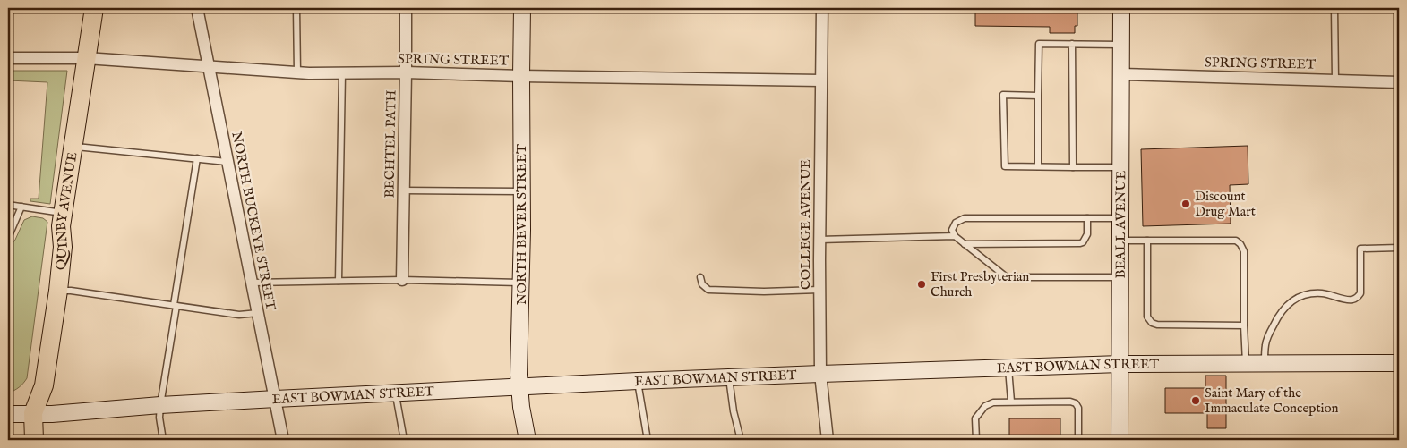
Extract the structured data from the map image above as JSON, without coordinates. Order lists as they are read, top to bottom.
{
  "streets": {
    "main road": [
      "QUINBY AVENUE",
      "NORTH BEVER STREET",
      "BEALL AVENUE",
      "EAST BOWMAN STREET"
    ],
    "street": [
      "SPRING STREET",
      "BECHTEL PATH",
      "NORTH BUCKEYE STREET",
      "COLLEGE AVENUE"
    ]
  },
  "crossings": [
    ["SPRING STREET", "BECHTEL PATH"],
    ["SPRING STREET", "QUINBY AVENUE"],
    ["SPRING STREET", "NORTH BUCKEYE STREET"],
    ["SPRING STREET", "NORTH BEVER STREET"],
    ["SPRING STREET", "COLLEGE AVENUE"],
    ["SPRING STREET", "BEALL AVENUE"],
    ["QUINBY AVENUE", "EAST BOWMAN STREET"],
    ["NORTH BUCKEYE STREET", "EAST BOWMAN STREET"],
    ["NORTH BEVER STREET", "EAST BOWMAN STREET"],
    ["COLLEGE AVENUE", "EAST BOWMAN STREET"],
    ["BEALL AVENUE", "EAST BOWMAN STREET"]
  ],
  "places": ["Discount Drug Mart", "First Presbyterian Church", "Saint Mary of the Immaculate Conception"]
}
